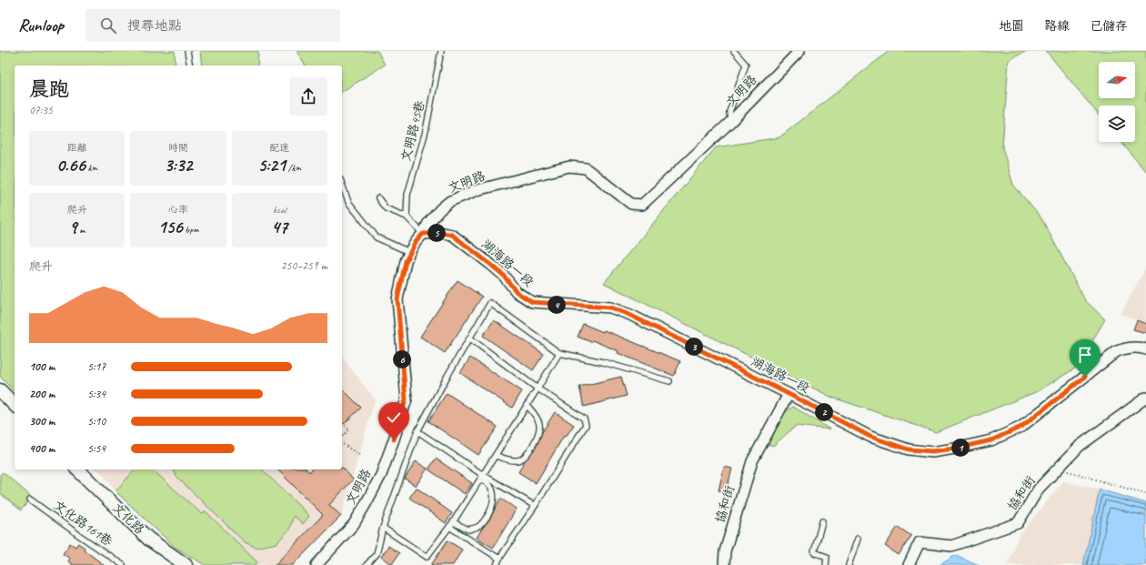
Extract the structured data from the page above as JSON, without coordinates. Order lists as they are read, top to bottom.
{
  "streets": {
    "street": [
      "文明路",
      "湖海路一段",
      "協和街",
      "文化路"
    ],
    "lane": ["文明路45巷", "文化路161巷"]
  },
  "crossings": [
    ["文明路", "湖海路一段"],
    ["湖海路一段", "協和街"]
  ],
  "north": "right",
  "page": {
    "header": "Runloop",
    "search": "搜尋地點",
    "nav": ["地圖", "路線", "已儲存"],
    "heading": ["晨跑", "07:35"],
    "stats": [
      ["距離", "0.66 km"],
      ["時間", "3:32"],
      ["配速", "5:21 /km"],
      ["爬升", "9 m"],
      ["心率", "156 bpm"],
      ["kcal", "47"]
    ],
    "pins": [
      "5",
      "4",
      "3",
      "6",
      "2",
      "1"
    ],
    "chart": ["爬升", "250–259 m"],
    "list": [
      {
        "name": "100 m",
        "note": "5:17"
      },
      {
        "name": "200 m",
        "note": "5:34"
      },
      {
        "name": "300 m",
        "note": "5:10"
      },
      {
        "name": "400 m",
        "note": "5:54"
      }
    ]
  }
}
